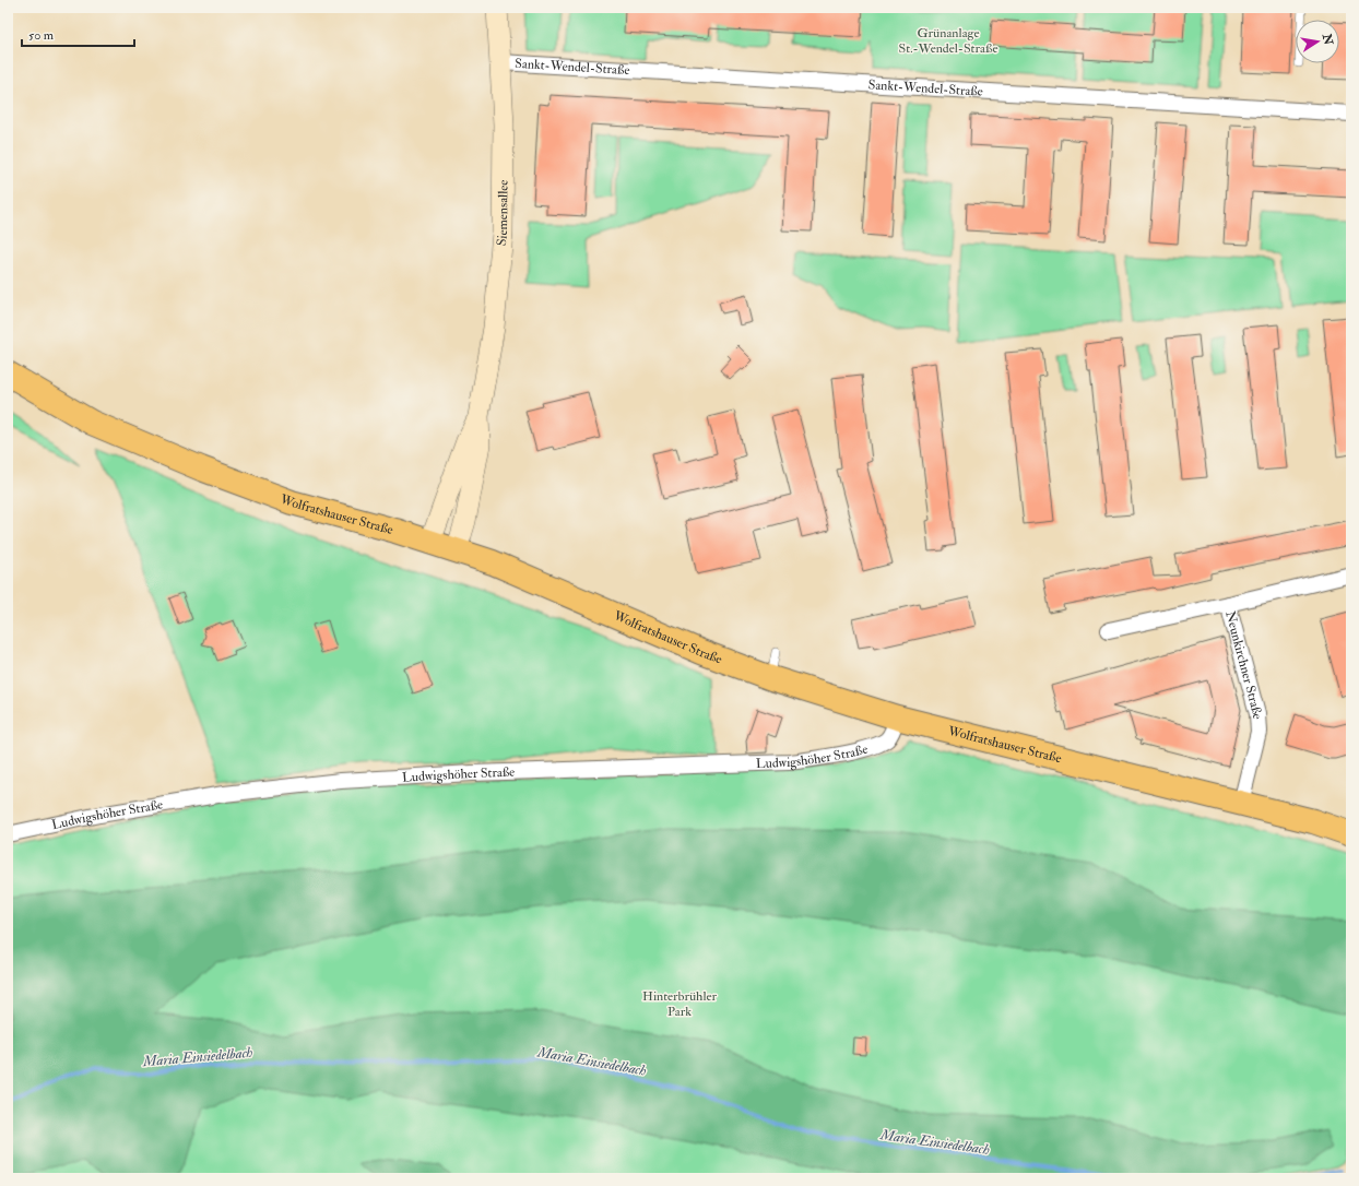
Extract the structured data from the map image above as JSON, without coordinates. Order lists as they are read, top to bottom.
{
  "streets": {
    "main road": ["Siemensallee", "Wolfratshauser Straße"],
    "street": ["Sankt-Wendel-Straße", "Neunkirchner Straße", "Ludwigshöher Straße"]
  },
  "crossings": [
    ["Sankt-Wendel-Straße", "Siemensallee"],
    ["Siemensallee", "Wolfratshauser Straße"],
    ["Wolfratshauser Straße", "Neunkirchner Straße"],
    ["Wolfratshauser Straße", "Ludwigshöher Straße"]
  ],
  "water": ["Maria Einsiedelbach"],
  "parks": ["Grünanlage St.-Wendel-Straße", "Hinterbrühler Park"],
  "scale_bar": "50 m",
  "north": "right"
}
